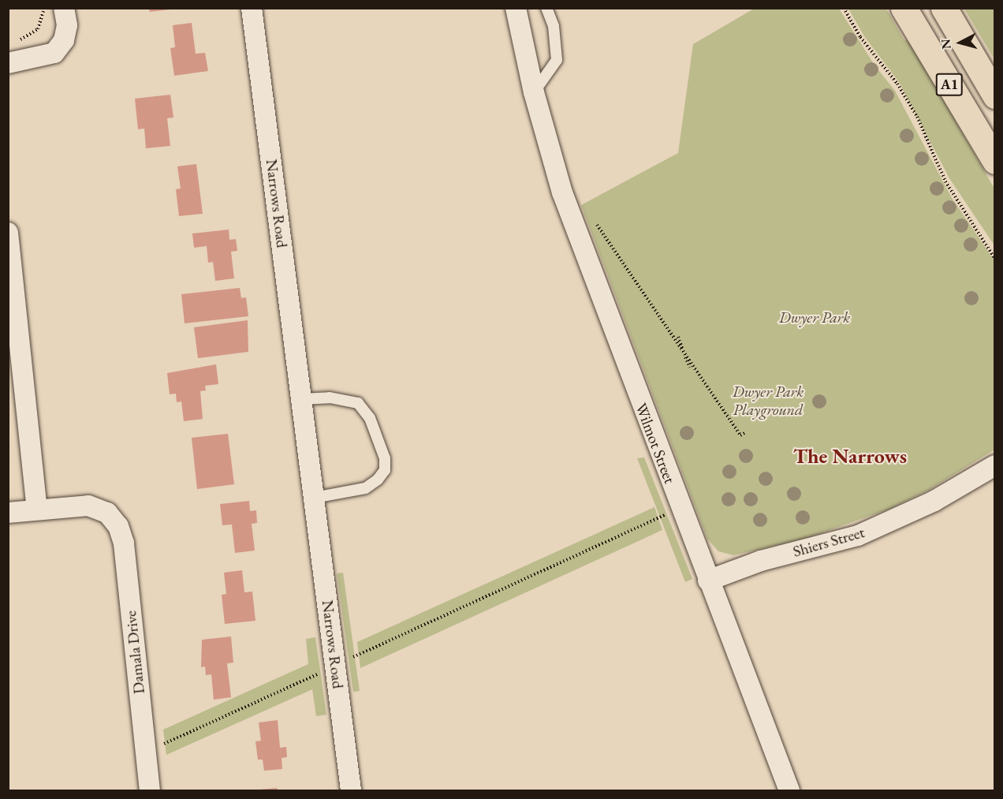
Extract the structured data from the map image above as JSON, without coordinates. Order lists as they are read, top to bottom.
{
  "streets": {
    "highway": ["A1"],
    "street": [
      "Narrows Road",
      "Wilmot Street",
      "Shiers Street",
      "Damala Drive"
    ]
  },
  "crossings": [
    ["Wilmot Street", "Shiers Street"]
  ],
  "districts": ["The Narrows"],
  "parks": ["Dwyer Park", "Dwyer Park Playground"],
  "north": "left"
}
